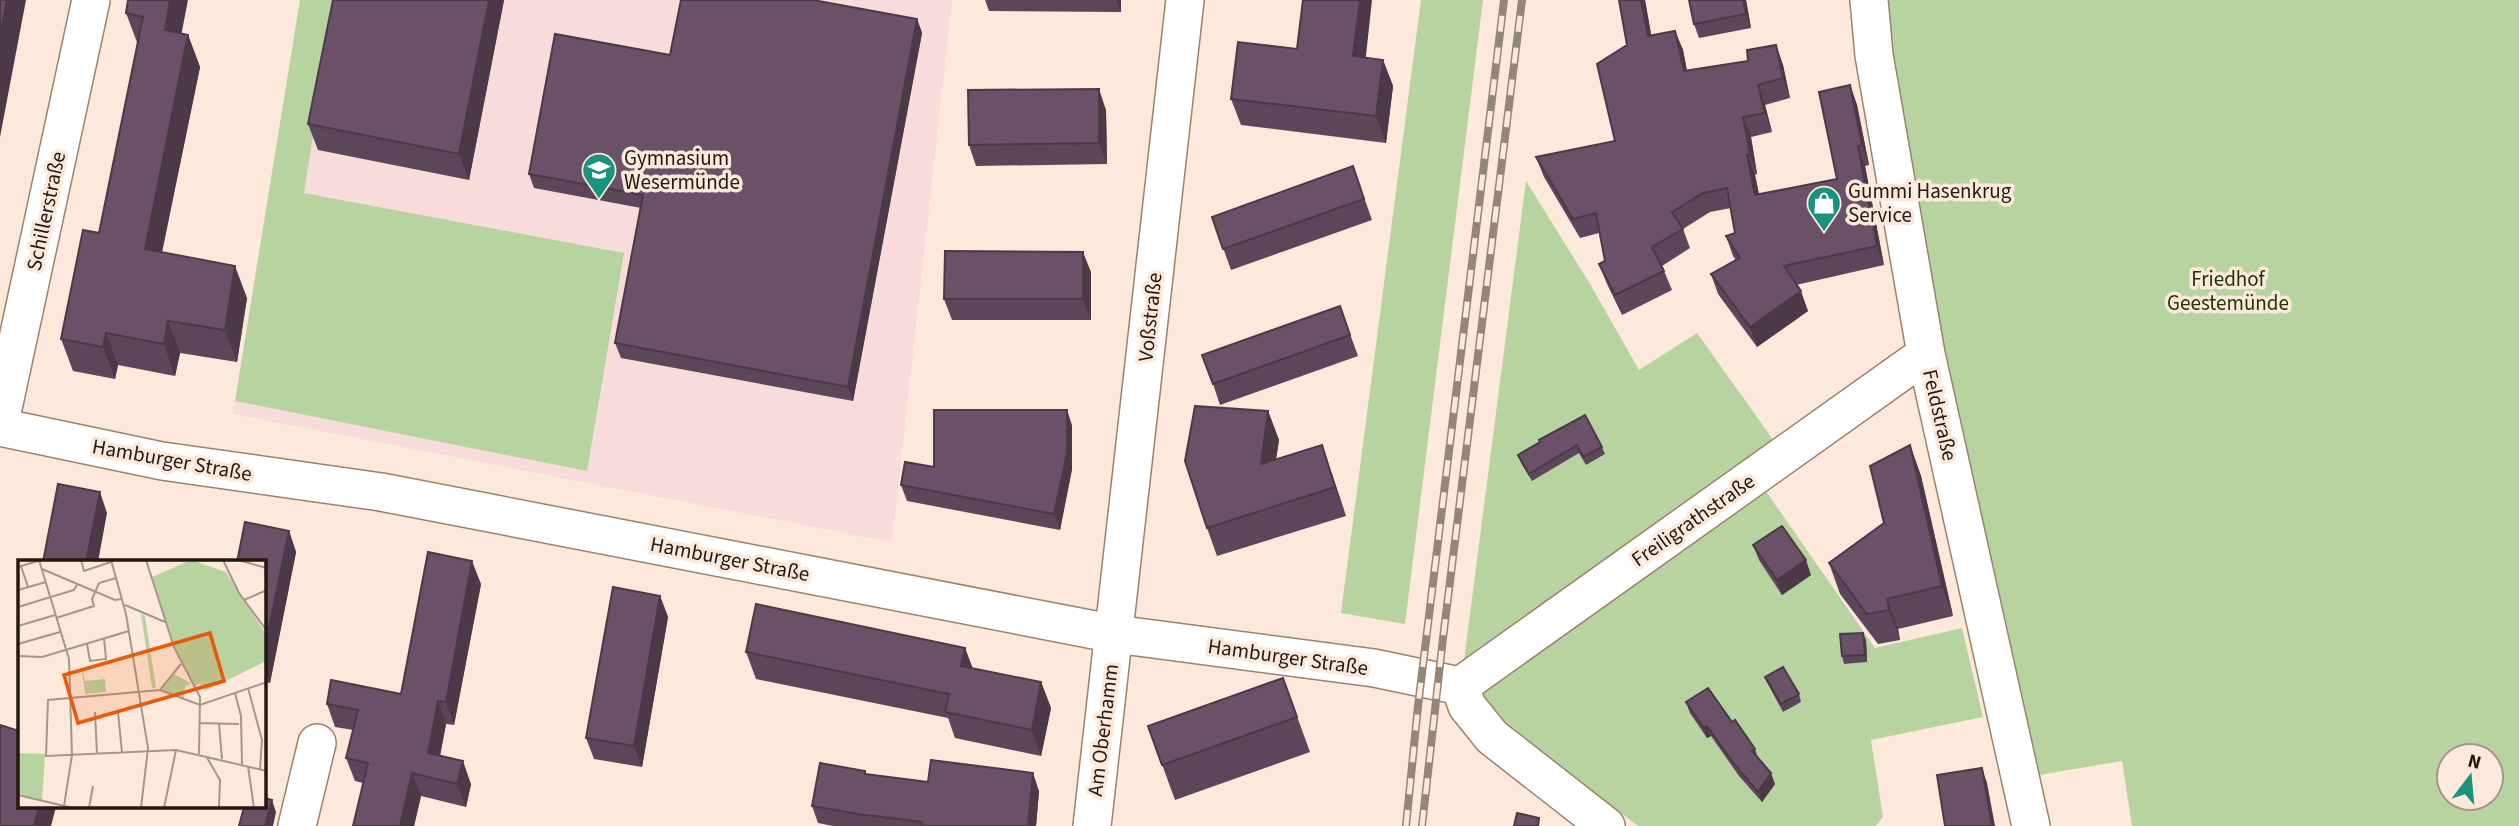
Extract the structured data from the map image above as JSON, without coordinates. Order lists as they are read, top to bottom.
{
  "streets": {
    "street": [
      "Schillerstraße",
      "Voßstraße",
      "Feldstraße",
      "Hamburger Straße",
      "Freiligrathstraße",
      "Am Oberhamm"
    ]
  },
  "crossings": [
    ["Voßstraße", "Hamburger Straße"],
    ["Voßstraße", "Am Oberhamm"],
    ["Feldstraße", "Freiligrathstraße"],
    ["Hamburger Straße", "Freiligrathstraße"],
    ["Hamburger Straße", "Am Oberhamm"]
  ],
  "parks": ["Friedhof Geestemünde"],
  "places": {
    "school or university": ["Gymnasium Wesermünde"],
    "shop": ["Gummi Hasenkrug Service"]
  },
  "north": "top"
}
